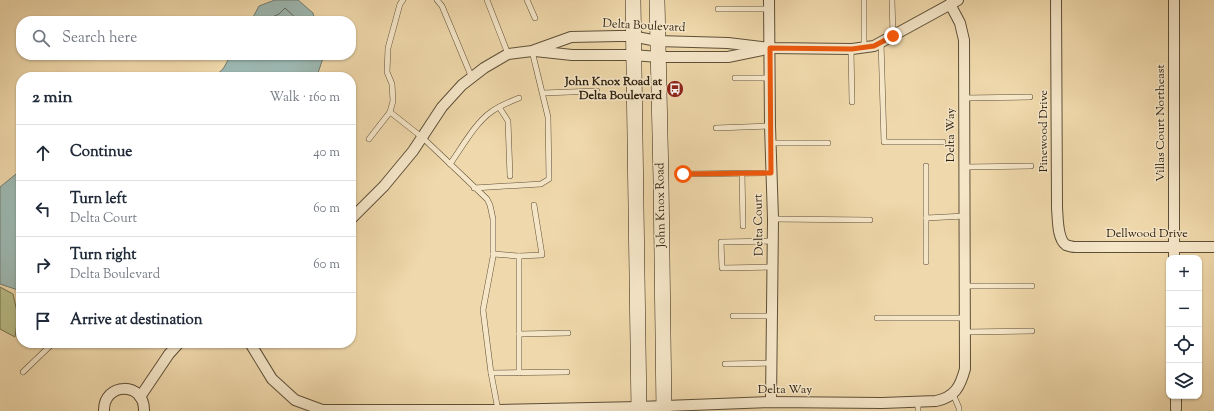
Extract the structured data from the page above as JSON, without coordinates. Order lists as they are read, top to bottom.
{
  "streets": {
    "main road": ["John Knox Road"],
    "street": [
      "Delta Boulevard",
      "Villas Court Northeast",
      "Pinewood Drive",
      "Delta Way",
      "Delta Court",
      "Dellwood Drive"
    ]
  },
  "crossings": [
    ["Delta Boulevard", "Delta Way"],
    ["Delta Boulevard", "John Knox Road"],
    ["Delta Boulevard", "Delta Court"],
    ["Villas Court Northeast", "Dellwood Drive"],
    ["Pinewood Drive", "Dellwood Drive"],
    ["Delta Way", "John Knox Road"],
    ["Delta Way", "Delta Court"]
  ],
  "places": {
    "bus stop": ["John Knox Road at Delta Boulevard"]
  },
  "page": {
    "search": "Search here",
    "heading": ["2 min", "Walk · 160 m"],
    "list": [
      ["Continue", "40 m"],
      ["Turn left", "Delta Court", "60 m"],
      ["Turn right", "Delta Boulevard", "60 m"],
      "Arrive at destination"
    ],
    "map_buttons": ["+", "−"]
  }
}
